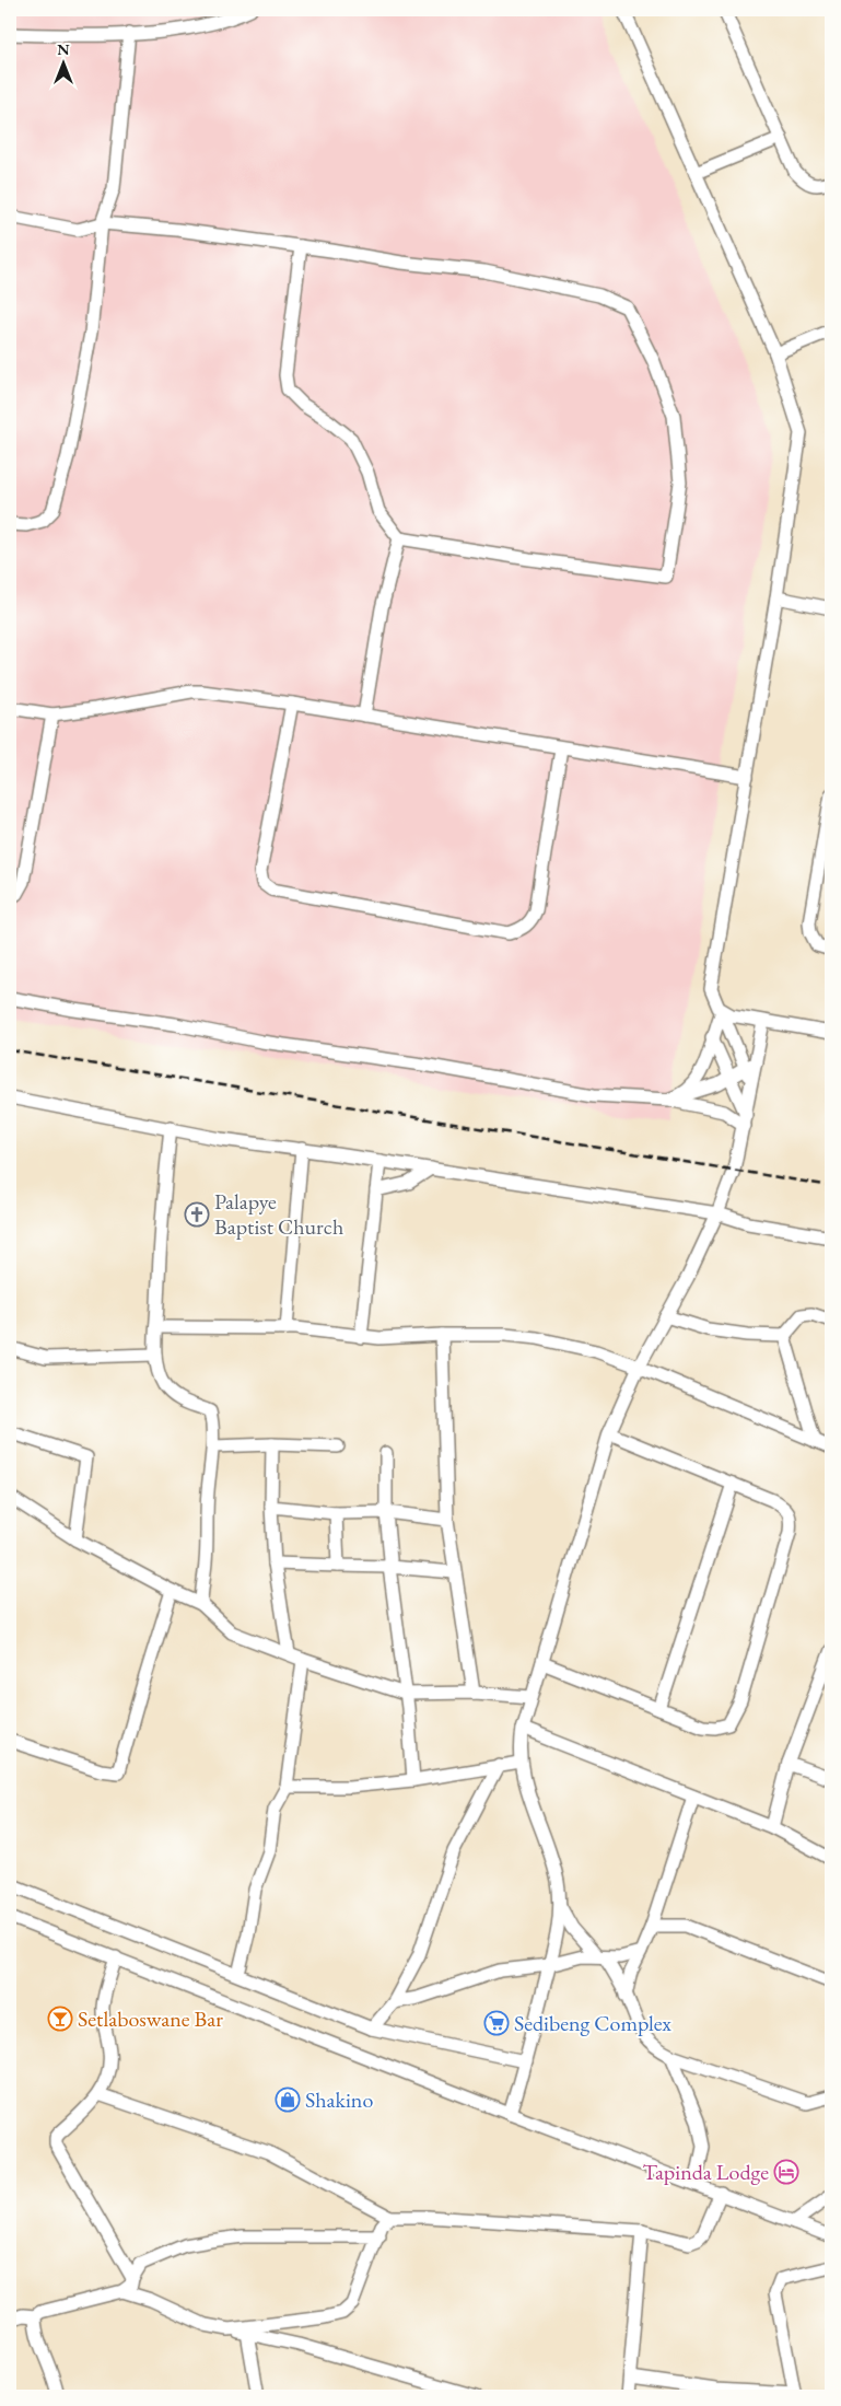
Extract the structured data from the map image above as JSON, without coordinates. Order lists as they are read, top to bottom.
{
  "places": {
    "church": ["Palapye Baptist Church"],
    "bar": ["Setlaboswane Bar"],
    "supermarket": ["Sedibeng Complex"],
    "shop": ["Shakino"],
    "hotel": ["Tapinda Lodge"]
  },
  "north": "top"
}
